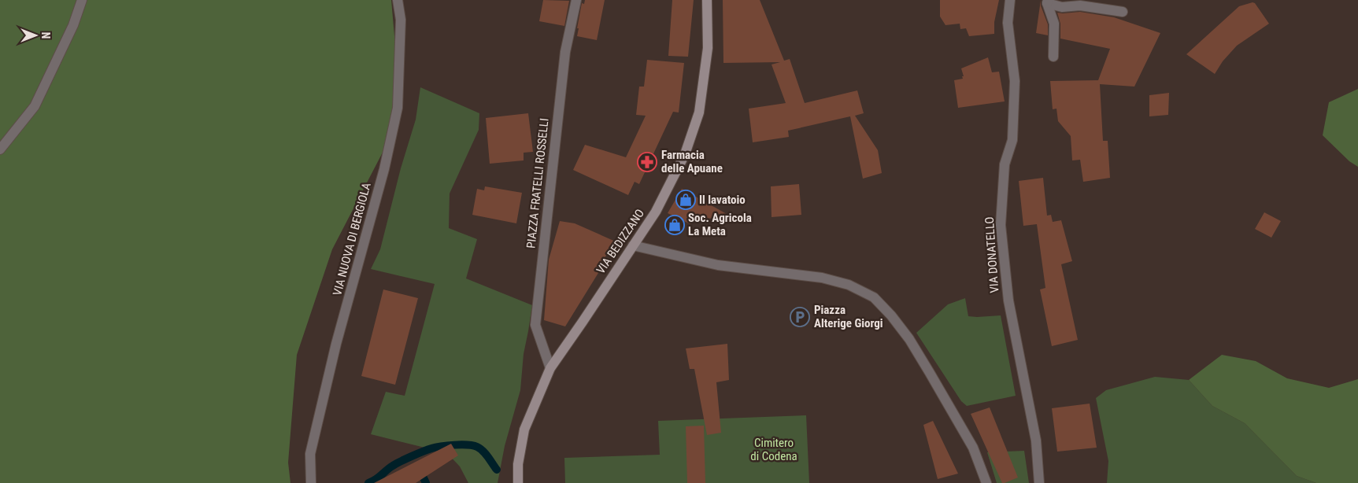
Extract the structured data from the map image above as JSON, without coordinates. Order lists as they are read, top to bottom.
{
  "streets": {
    "street": [
      "PIAZZA FRATELLI ROSSELLI",
      "VIA NUOVA DI BERGIOLA",
      "VIA BEDIZZANO",
      "VIA DONATELLO"
    ]
  },
  "crossings": [
    ["PIAZZA FRATELLI ROSSELLI", "VIA BEDIZZANO"]
  ],
  "parks": ["Cimitero di Codena"],
  "places": {
    "pharmacy": ["Farmacia delle Apuane"],
    "shop": ["Il lavatoio", "Soc. Agricola La Meta"],
    "parking": ["Piazza Alterige Giorgi"]
  },
  "north": "right"
}
